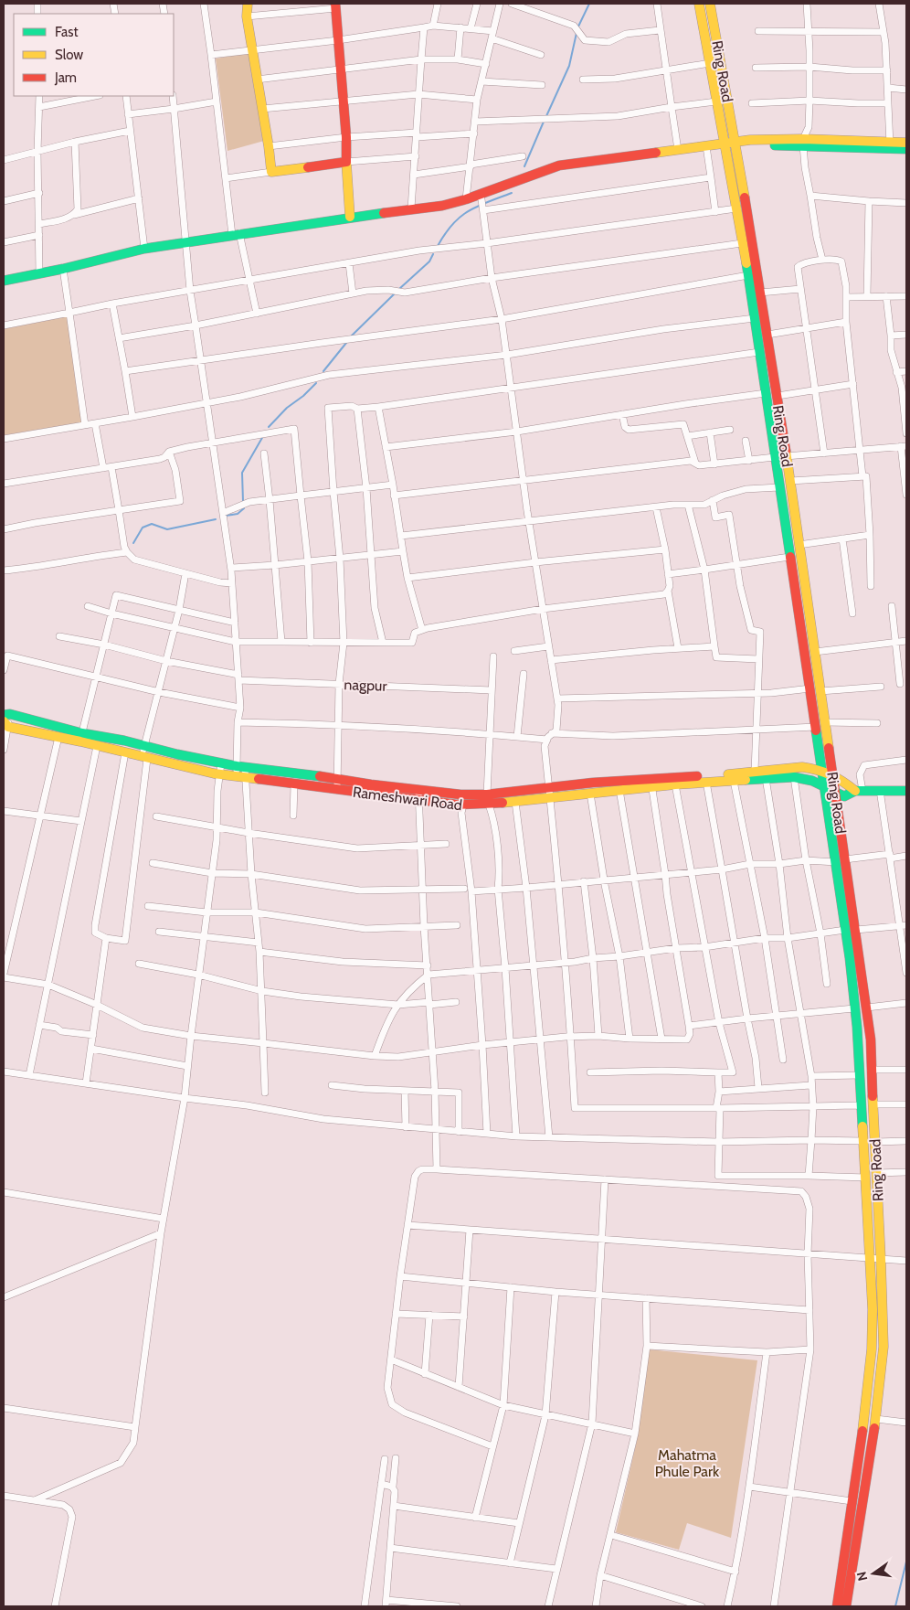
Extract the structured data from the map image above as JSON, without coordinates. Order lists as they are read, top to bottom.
{
  "streets": {
    "main road": ["Ring Road", "Rameshwari Road"],
    "street": ["nagpur"]
  },
  "crossings": [
    ["Ring Road", "Rameshwari Road"]
  ],
  "parks": ["Mahatma Phule Park"],
  "legend": ["Fast", "Slow", "Jam"],
  "north": "left"
}
